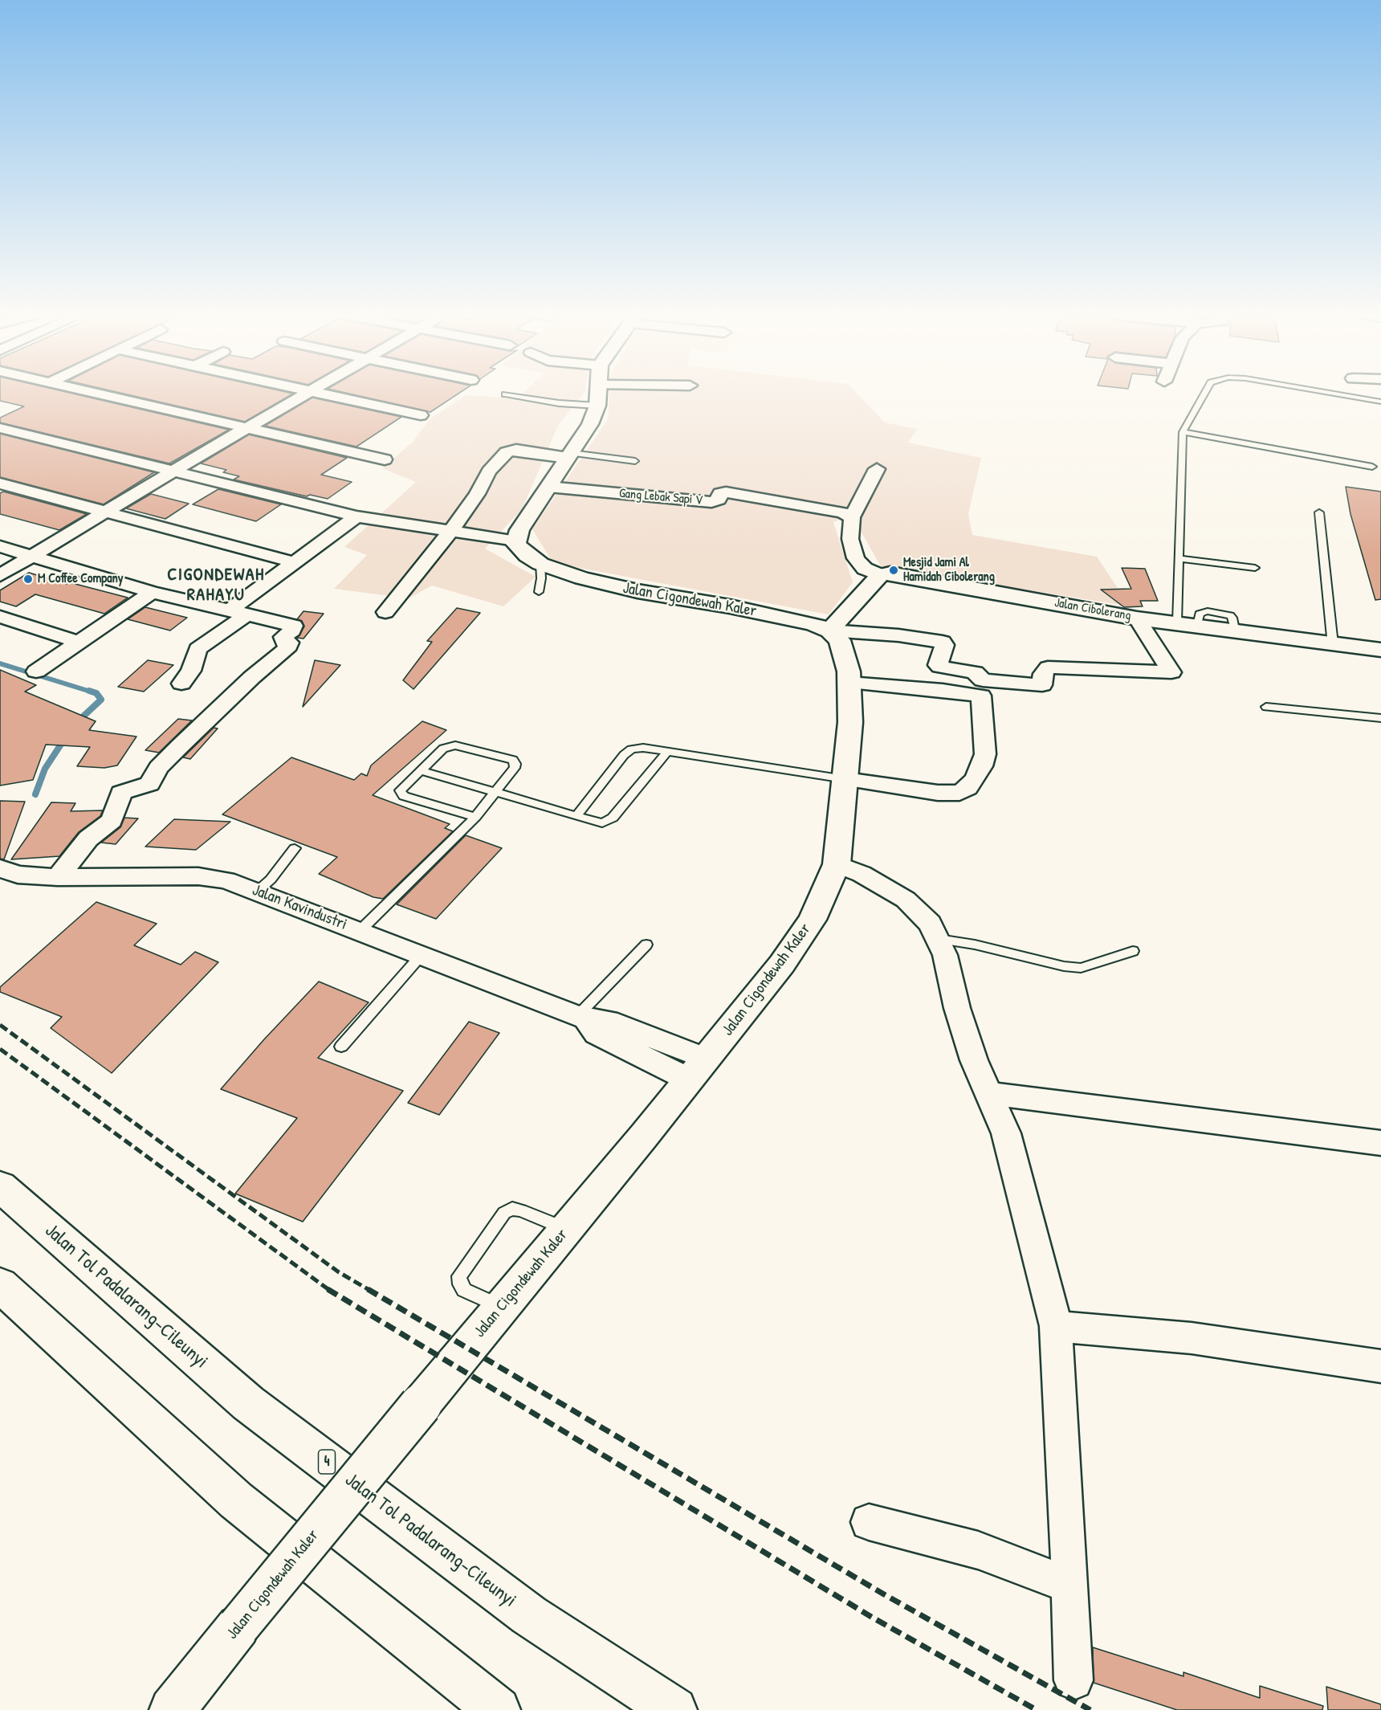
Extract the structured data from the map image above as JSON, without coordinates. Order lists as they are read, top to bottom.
{
  "streets": {
    "main road": [
      "Jalan Cigondewah Kaler",
      "Jalan Cibolerang",
      "Jalan Tol Padalarang–Cileunyi",
      "4"
    ],
    "street": ["Gang Lebak Sapi V", "Jalan Kavindustri"]
  },
  "crossings": [
    ["Jalan Cigondewah Kaler", "Jalan Kavindustri"]
  ],
  "districts": ["CIGONDEWAH RAHAYU"],
  "places": ["Mesjid Jami Al Hamidah Cibolerang", "M Coffee Company"]
}
